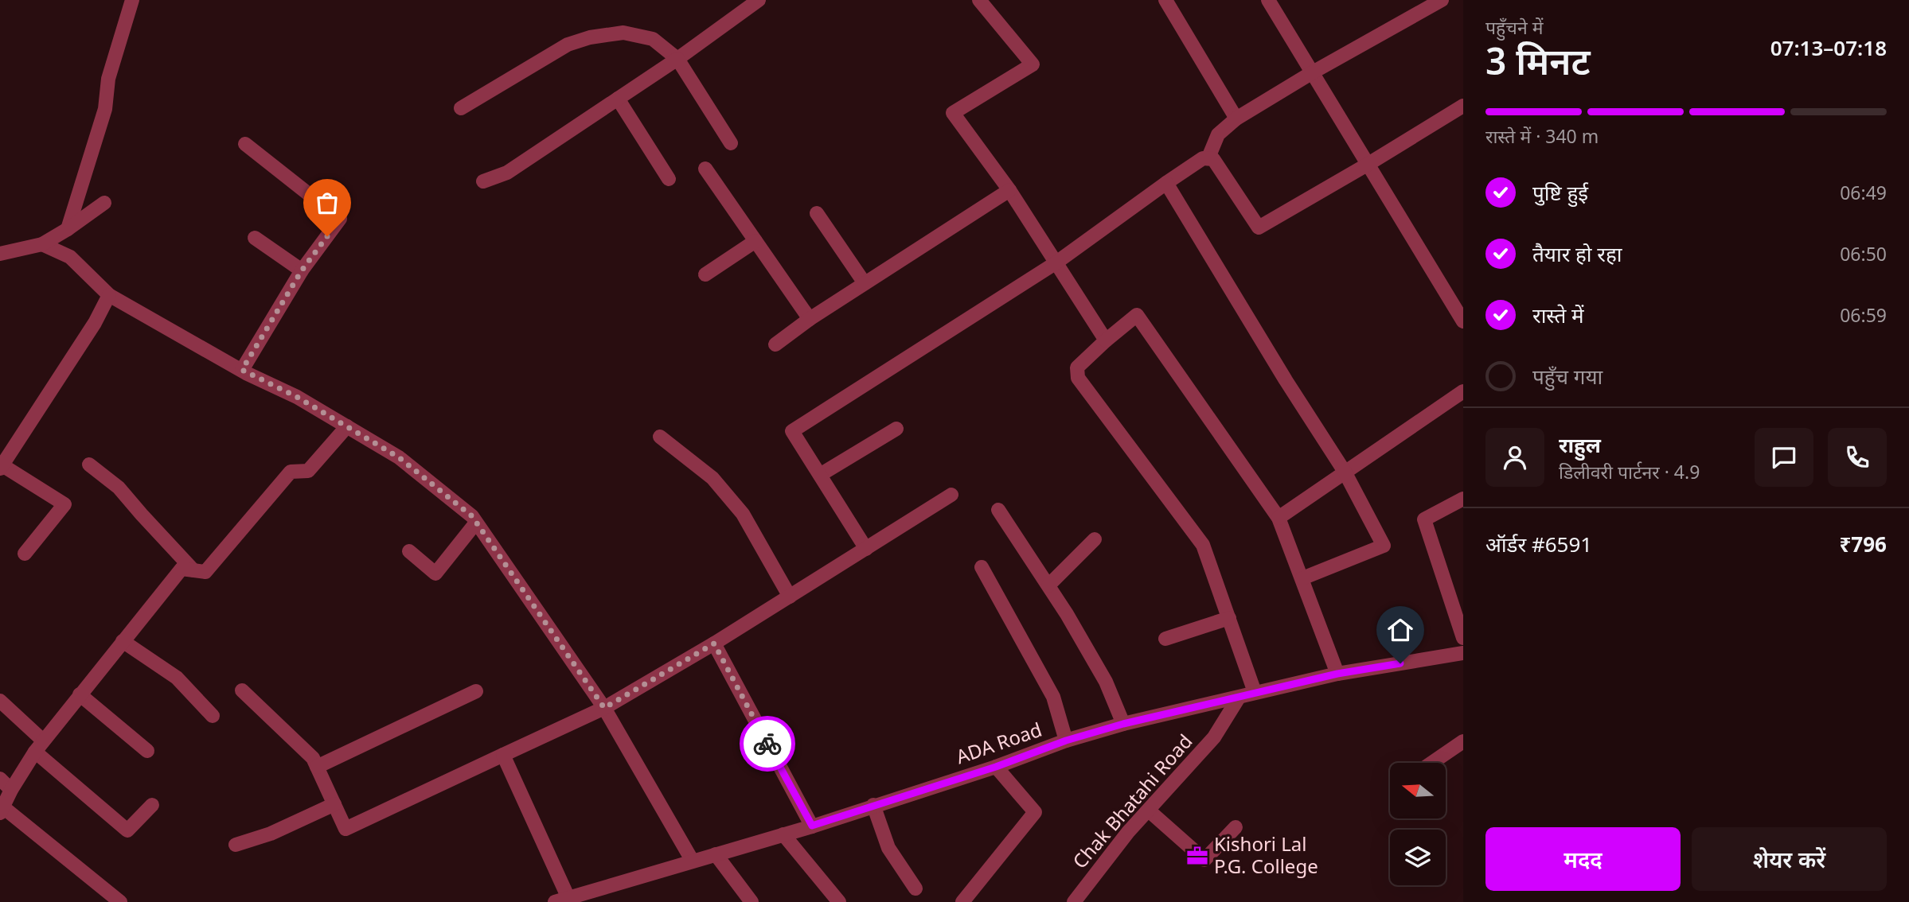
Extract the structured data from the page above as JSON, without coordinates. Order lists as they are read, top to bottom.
{
  "streets": {
    "street": ["ADA Road", "Chak Bhatahi Road"]
  },
  "crossings": [
    ["ADA Road", "Chak Bhatahi Road"]
  ],
  "places": {
    "office": ["Kishori Lal P.G. College"]
  },
  "north": "left",
  "page": {
    "heading": ["3 मिनट", "पहुँचने में", "07:13–07:18"],
    "panel": [
      "राहुल",
      "डिलीवरी पार्टनर · 4.9",
      "ऑर्डर #6591",
      "₹796"
    ],
    "bar": "रास्ते में · 340 m",
    "list": [
      ["पुष्टि हुई", "06:49"],
      ["तैयार हो रहा", "06:50"],
      ["रास्ते में", "06:59"],
      "पहुँच गया"
    ],
    "buttons": ["मदद", "शेयर करें"]
  }
}
